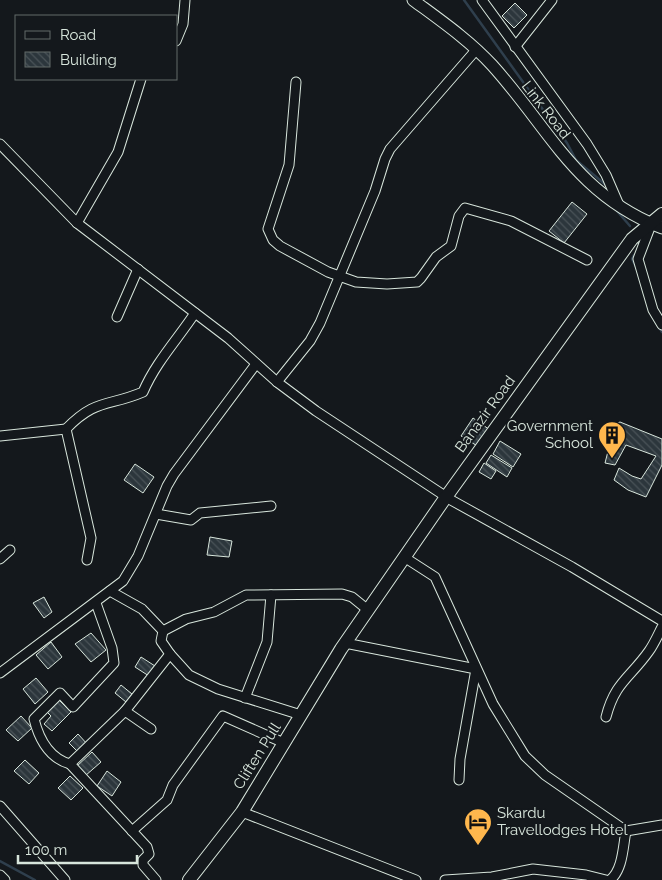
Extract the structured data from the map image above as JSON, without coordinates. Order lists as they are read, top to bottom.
{
  "streets": {
    "highway": ["Banazir Road", "Cliften Pull"],
    "main road": ["Link Road"]
  },
  "crossings": [
    ["Link Road", "Banazir Road"],
    ["Banazir Road", "Cliften Pull"]
  ],
  "places": {
    "building": ["Government School"],
    "hotel": ["Skardu Travellodges Hotel"]
  },
  "legend": ["Road", "Building"],
  "scale_bar": "100 m"
}
